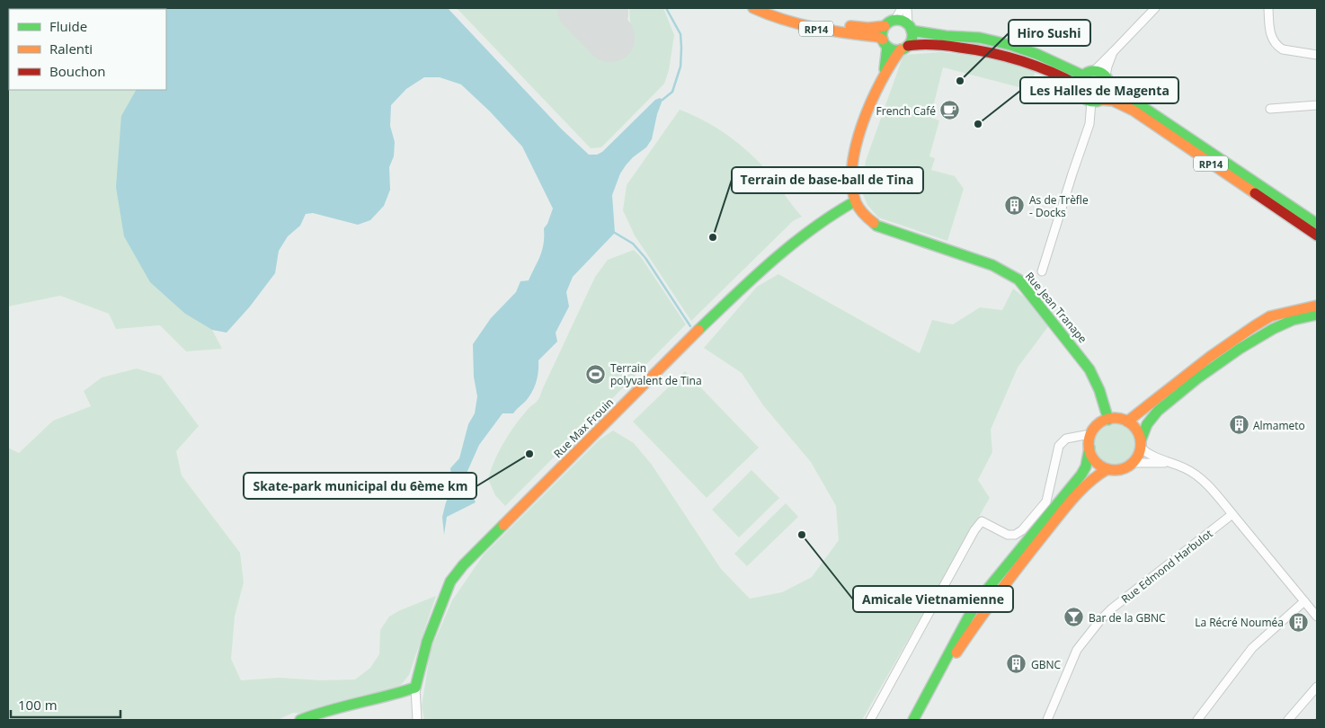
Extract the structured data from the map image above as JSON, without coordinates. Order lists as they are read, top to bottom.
{
  "streets": {
    "main road": ["RP14", "Rue Jean Tranape", "Rue Max Frouin"],
    "street": ["Rue Edmond Harbulot"]
  },
  "crossings": [
    ["Rue Jean Tranape", "Rue Max Frouin"]
  ],
  "places": {
    "other": [
      "Hiro Sushi",
      "Les Halles de Magenta",
      "Terrain de base-ball de Tina",
      "Skate-park municipal du 6ème km",
      "Amicale Vietnamienne"
    ],
    "cafe": ["French Café"],
    "building": [
      "As de Trèfle - Docks",
      "Almameto",
      "La Récré Nouméa",
      "GBNC"
    ],
    "sports": ["Terrain polyvalent de Tina"],
    "bar": ["Bar de la GBNC"]
  },
  "legend": ["Fluide", "Ralenti", "Bouchon"],
  "scale_bar": "100 m"
}
